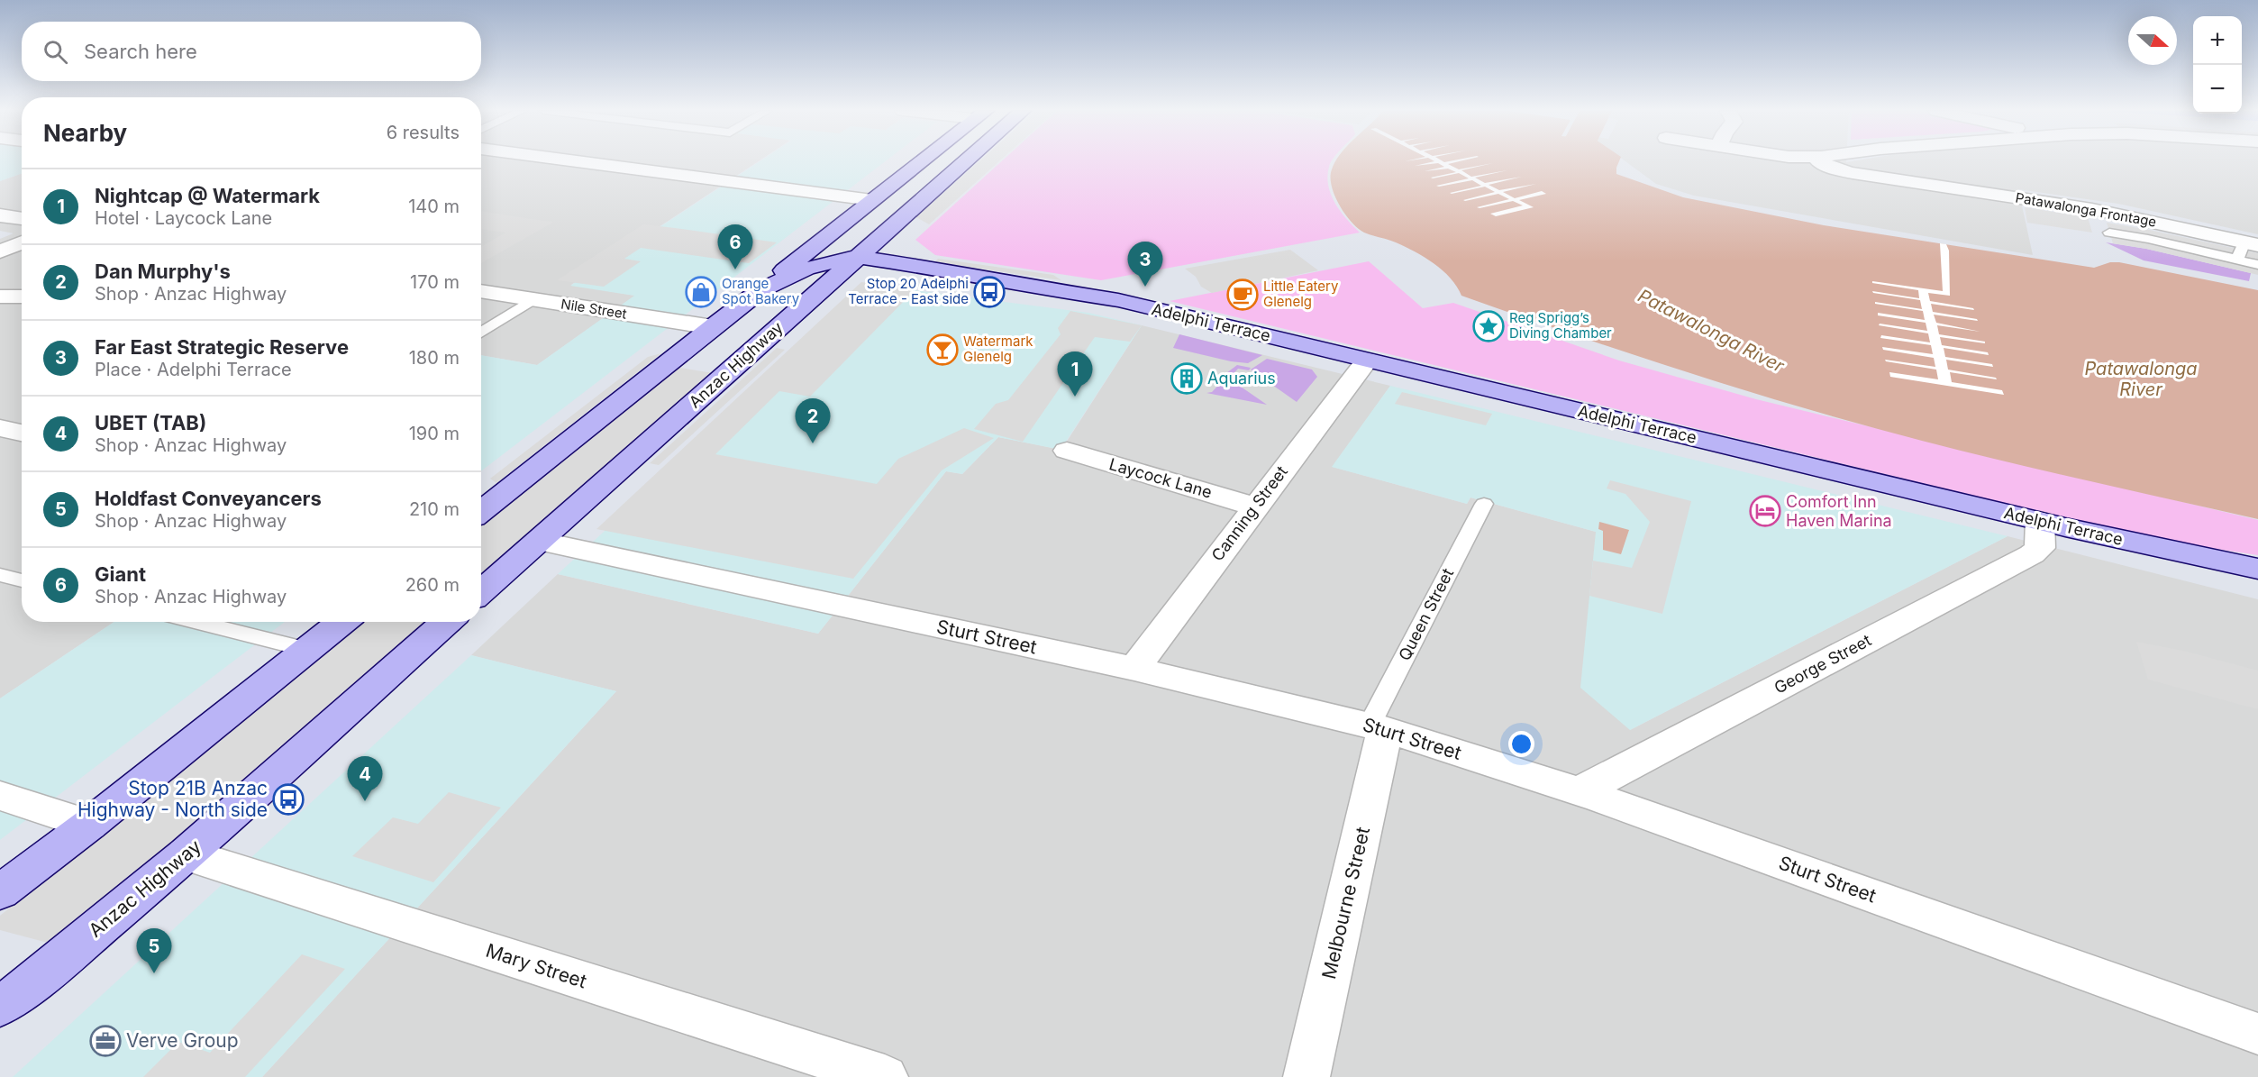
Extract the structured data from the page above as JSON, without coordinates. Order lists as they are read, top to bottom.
{
  "streets": {
    "street": [
      "Patawalonga Frontage",
      "Nile Street",
      "Adelphi Terrace",
      "Anzac Highway",
      "Laycock Lane",
      "Canning Street",
      "Sturt Street",
      "George Street",
      "Melbourne Street",
      "Mary Street"
    ],
    "lane": ["Queen Street"]
  },
  "crossings": [
    ["Adelphi Terrace", "Anzac Highway"],
    ["Adelphi Terrace", "Canning Street"],
    ["Adelphi Terrace", "George Street"],
    ["Anzac Highway", "Sturt Street"],
    ["Anzac Highway", "Mary Street"],
    ["Laycock Lane", "Canning Street"],
    ["Canning Street", "Sturt Street"],
    ["Queen Street", "Sturt Street"],
    ["Queen Street", "Melbourne Street"],
    ["Sturt Street", "George Street"],
    ["Sturt Street", "Melbourne Street"]
  ],
  "water": ["Patawalonga River"],
  "places": {
    "shop": ["Orange Spot Bakery"],
    "bus stop": ["Stop 20 Adelphi Terrace - East side", "Stop 21B Anzac Highway - North side"],
    "cafe": ["Little Eatery Glenelg"],
    "place": ["Reg Sprigg’s Diving Chamber"],
    "bar": ["Watermark Glenelg"],
    "building": ["Aquarius"],
    "hotel": ["Comfort Inn Haven Marina"],
    "office": ["Verve Group"]
  },
  "north": "right",
  "page": {
    "map_buttons": ["+", "−"],
    "search": "Search here",
    "heading": ["Nearby", "6 results"],
    "list": [
      {
        "mark": "1",
        "name": "Nightcap @ Watermark",
        "note": "Hotel · Laycock Lane",
        "value": "140 m"
      },
      {
        "mark": "2",
        "name": "Dan Murphy's",
        "note": "Shop · Anzac Highway",
        "value": "170 m"
      },
      {
        "mark": "3",
        "name": "Far East Strategic Reserve",
        "note": "Place · Adelphi Terrace",
        "value": "180 m"
      },
      {
        "mark": "4",
        "name": "UBET (TAB)",
        "note": "Shop · Anzac Highway",
        "value": "190 m"
      },
      {
        "mark": "5",
        "name": "Holdfast Conveyancers",
        "note": "Shop · Anzac Highway",
        "value": "210 m"
      },
      {
        "mark": "6",
        "name": "Giant",
        "note": "Shop · Anzac Highway",
        "value": "260 m"
      }
    ],
    "pins": [
      "6",
      "3",
      "1",
      "2",
      "4",
      "5"
    ]
  }
}
